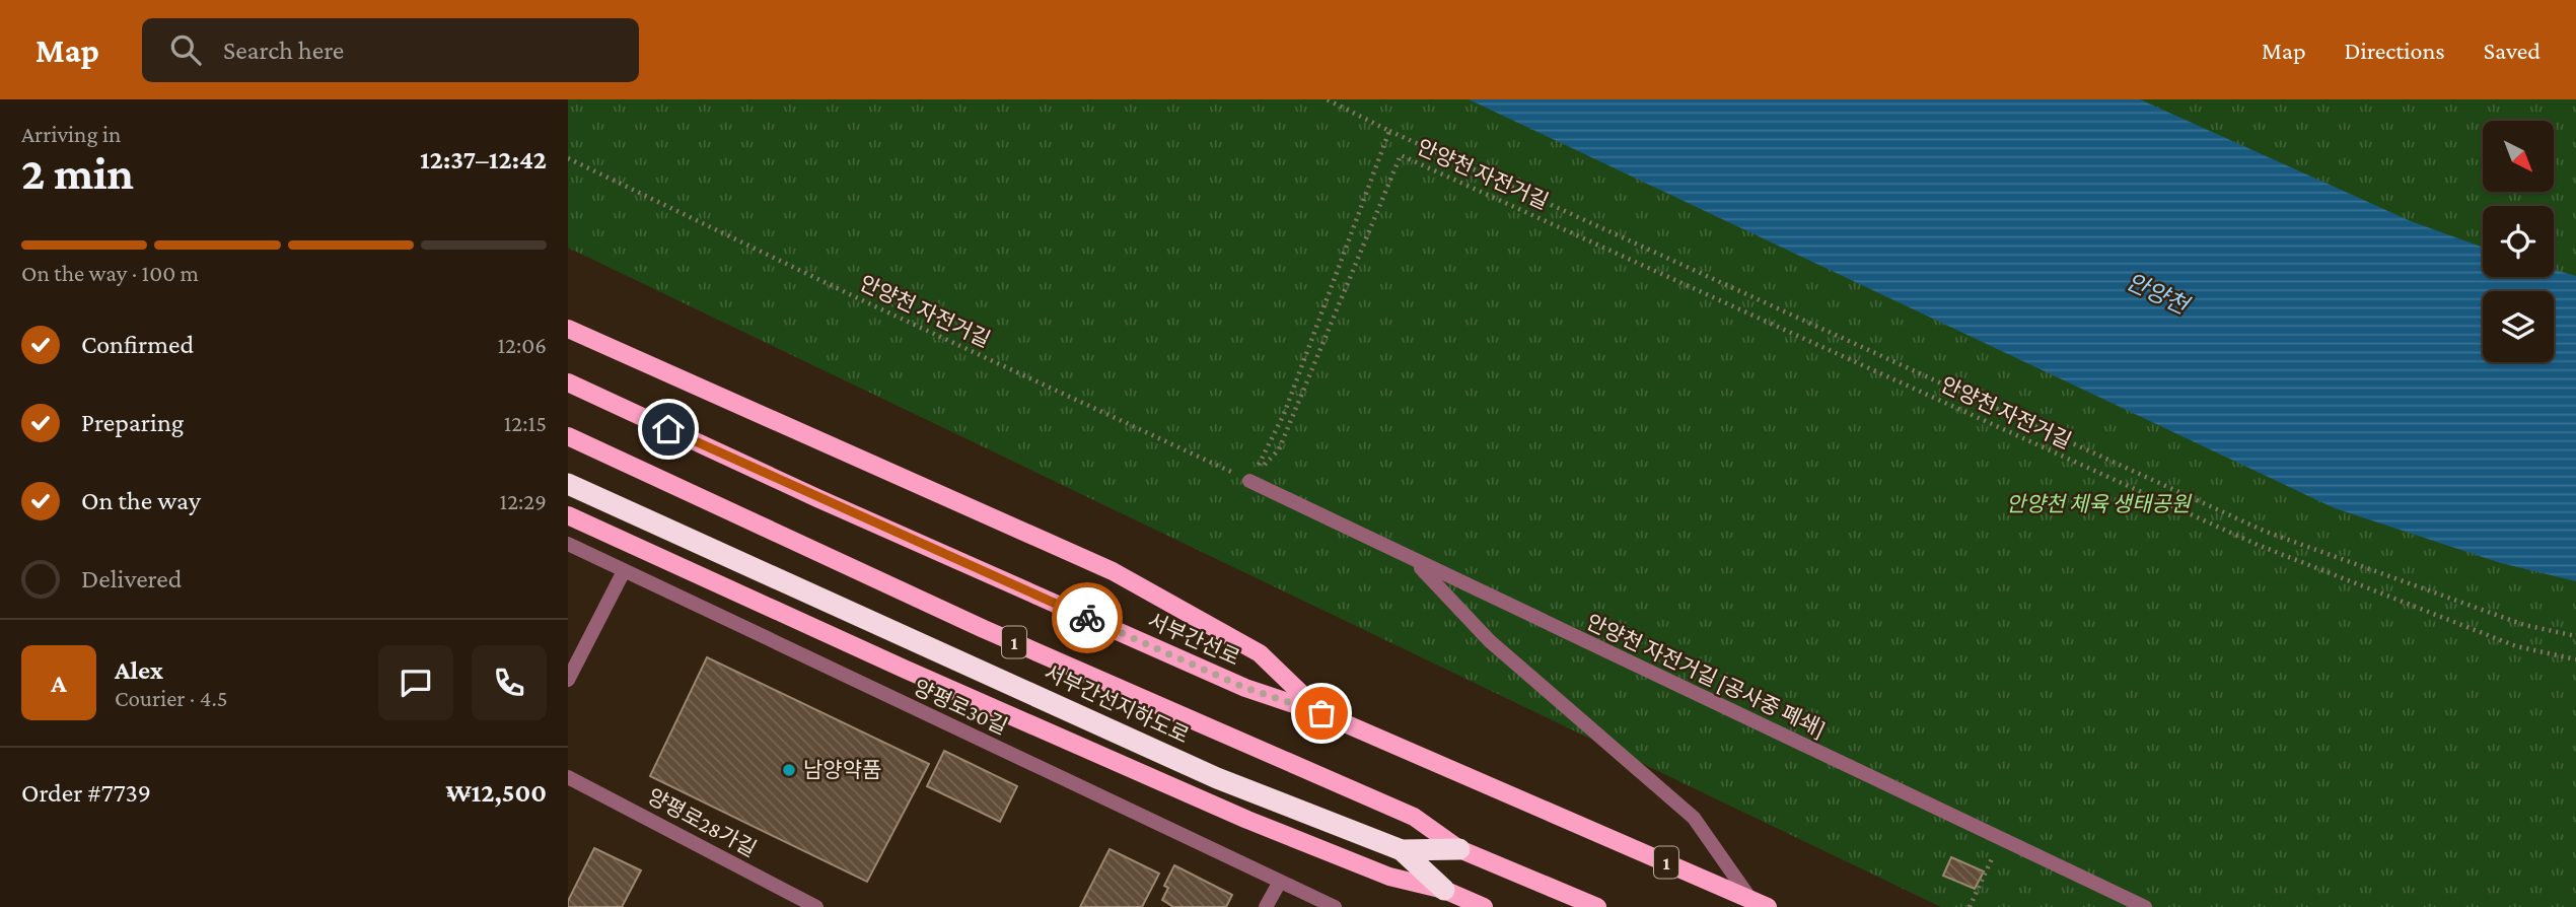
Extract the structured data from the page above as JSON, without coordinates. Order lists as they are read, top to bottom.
{
  "streets": {
    "highway": ["서부간선지하도로"],
    "main road": ["서부간선로", "1"],
    "street": ["안양천 자전거길 [공사중 폐쇄]", "양평로30길", "양평로28가길"],
    "path": ["안양천 자전거길"]
  },
  "crossings": [
    ["안양천 자전거길", "안양천 자전거길 [공사중 폐쇄]"],
    ["1", "서부간선지하도로"]
  ],
  "water": ["안양천"],
  "parks": ["안양천 체육 생태공원"],
  "places": ["남양약품"],
  "north": "bottom right",
  "page": {
    "header": "Map",
    "search": "Search here",
    "nav": ["Map", "Directions", "Saved"],
    "heading": ["2 min", "Arriving in", "12:37–12:42"],
    "panel": [
      "Alex",
      "Courier · 4.5",
      "Order #7739",
      "₩12,500"
    ],
    "bar": "On the way · 100 m",
    "list": [
      ["Confirmed", "12:06"],
      ["Preparing", "12:15"],
      ["On the way", "12:29"],
      "Delivered"
    ],
    "round": "A"
  }
}
